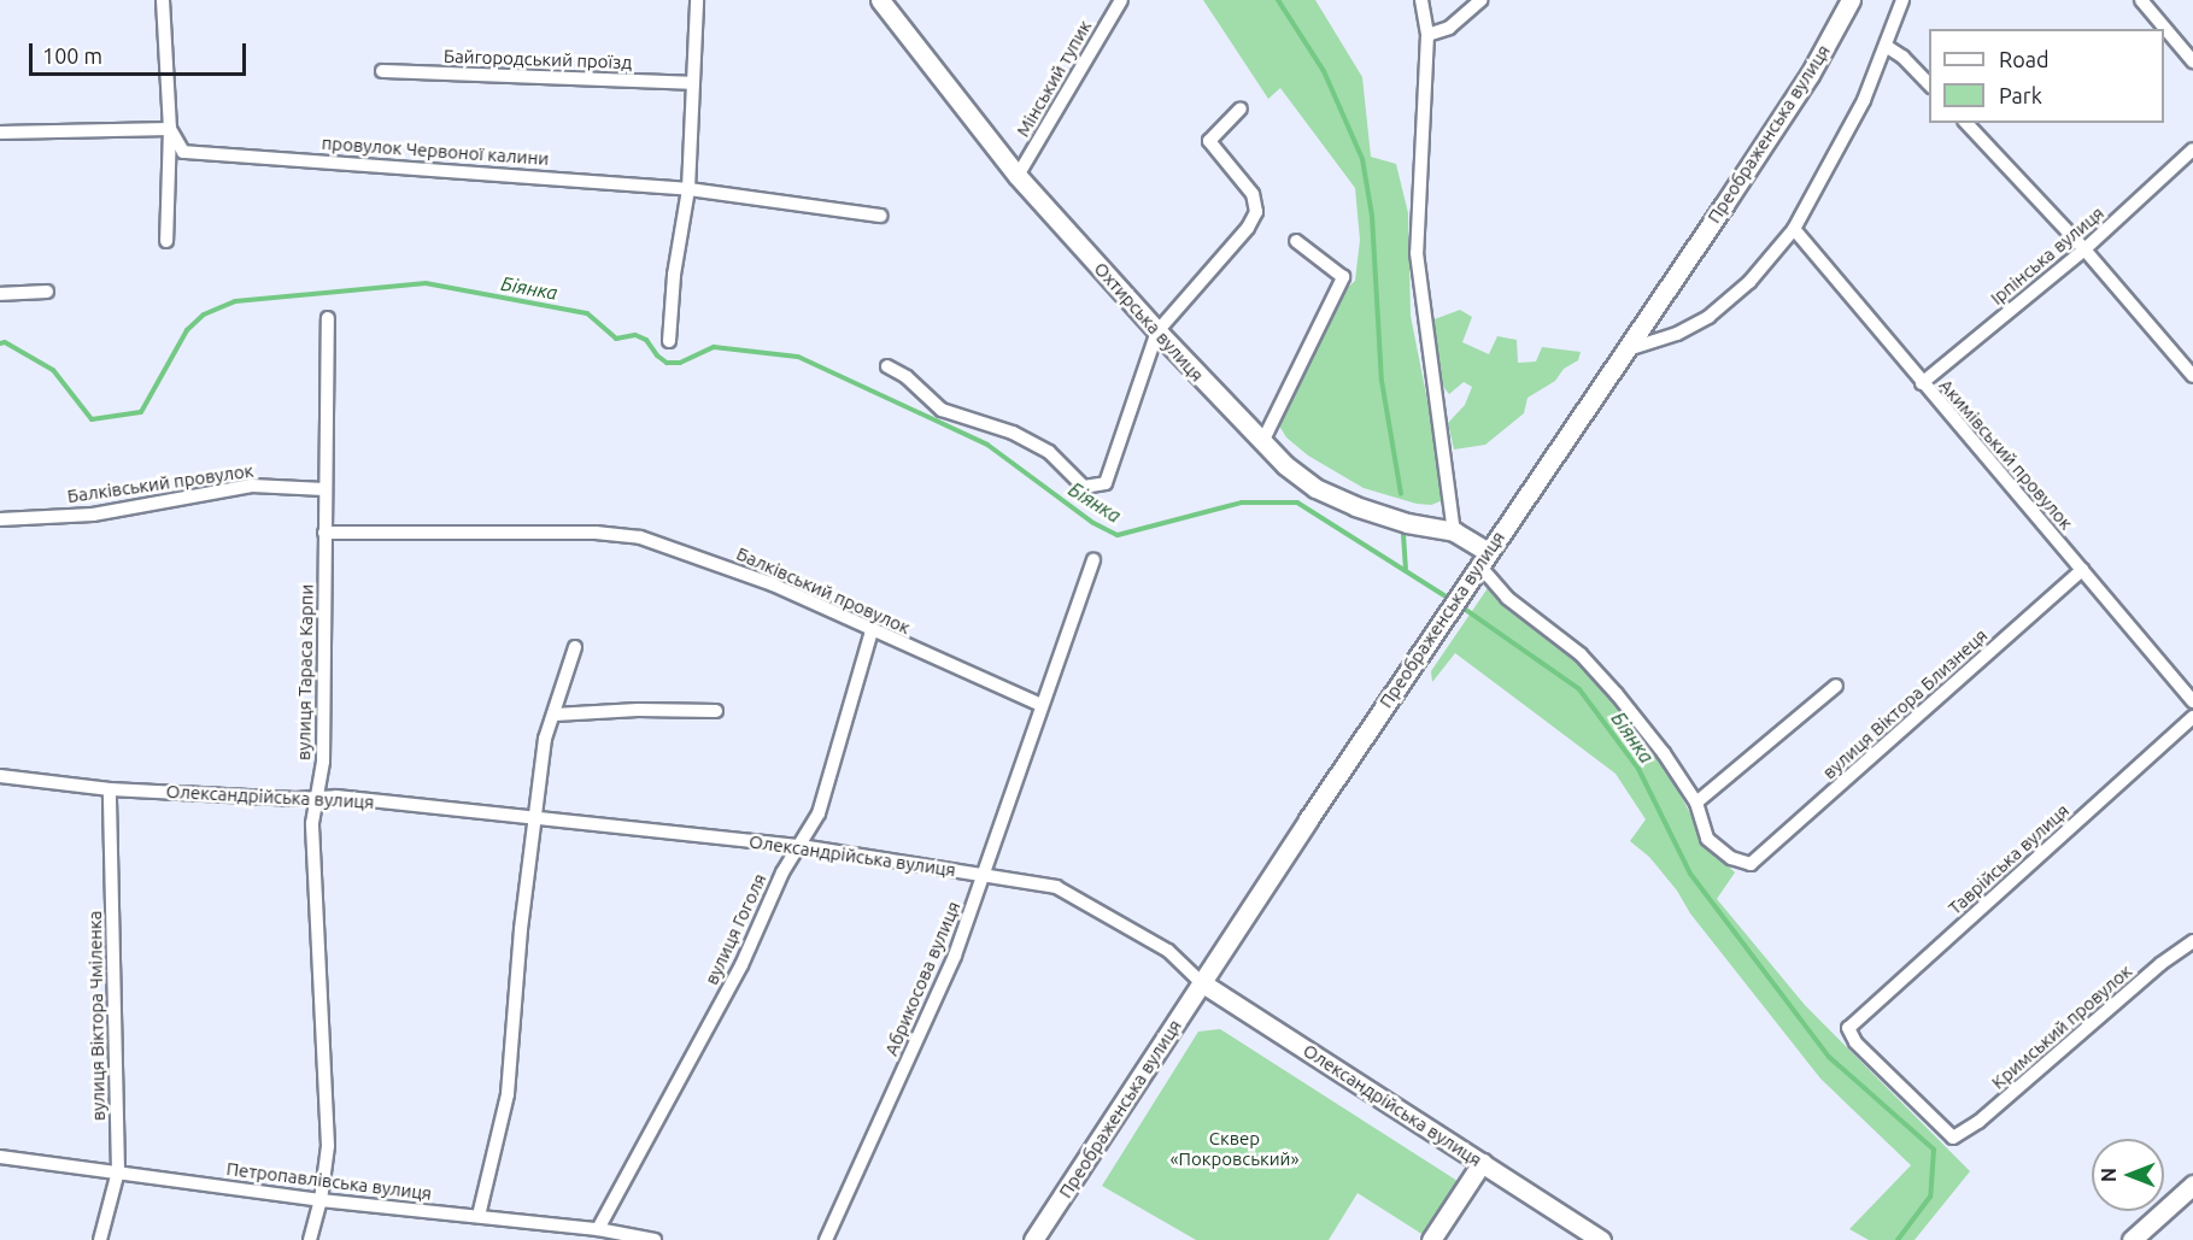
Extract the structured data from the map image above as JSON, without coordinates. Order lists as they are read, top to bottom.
{
  "streets": {
    "street": [
      "Байгородський проїзд",
      "Мінський тупик",
      "Преображенська вулиця",
      "провулок Червоної калини",
      "Ірпінська вулиця",
      "Охтирська вулиця",
      "Акимівський провулок",
      "Балківський провулок",
      "вулиця Тараса Карпи",
      "вулиця Віктора Близнеця",
      "Олександрійська вулиця",
      "Таврійська вулиця",
      "вулиця Гоголя",
      "Абрикосова вулиця",
      "вулиця Віктора Чміленка",
      "Кримський провулок",
      "Петропавлівська вулиця"
    ]
  },
  "crossings": [
    ["Мінський тупик", "Охтирська вулиця"],
    ["Преображенська вулиця", "Охтирська вулиця"],
    ["Преображенська вулиця", "Олександрійська вулиця"],
    ["Ірпінська вулиця", "Акимівський провулок"],
    ["Акимівський провулок", "вулиця Віктора Близнеця"],
    ["Балківський провулок", "вулиця Тараса Карпи"],
    ["Балківський провулок", "вулиця Гоголя"],
    ["Балківський провулок", "Абрикосова вулиця"],
    ["вулиця Тараса Карпи", "Олександрійська вулиця"],
    ["вулиця Тараса Карпи", "Петропавлівська вулиця"],
    ["Олександрійська вулиця", "вулиця Гоголя"],
    ["Олександрійська вулиця", "Абрикосова вулиця"],
    ["Олександрійська вулиця", "вулиця Віктора Чміленка"],
    ["Таврійська вулиця", "Кримський провулок"],
    ["вулиця Гоголя", "Петропавлівська вулиця"],
    ["вулиця Віктора Чміленка", "Петропавлівська вулиця"]
  ],
  "water": ["Біянка"],
  "parks": ["Сквер «Покровський»"],
  "legend": ["Road", "Park"],
  "scale_bar": "100 m",
  "north": "left"
}
